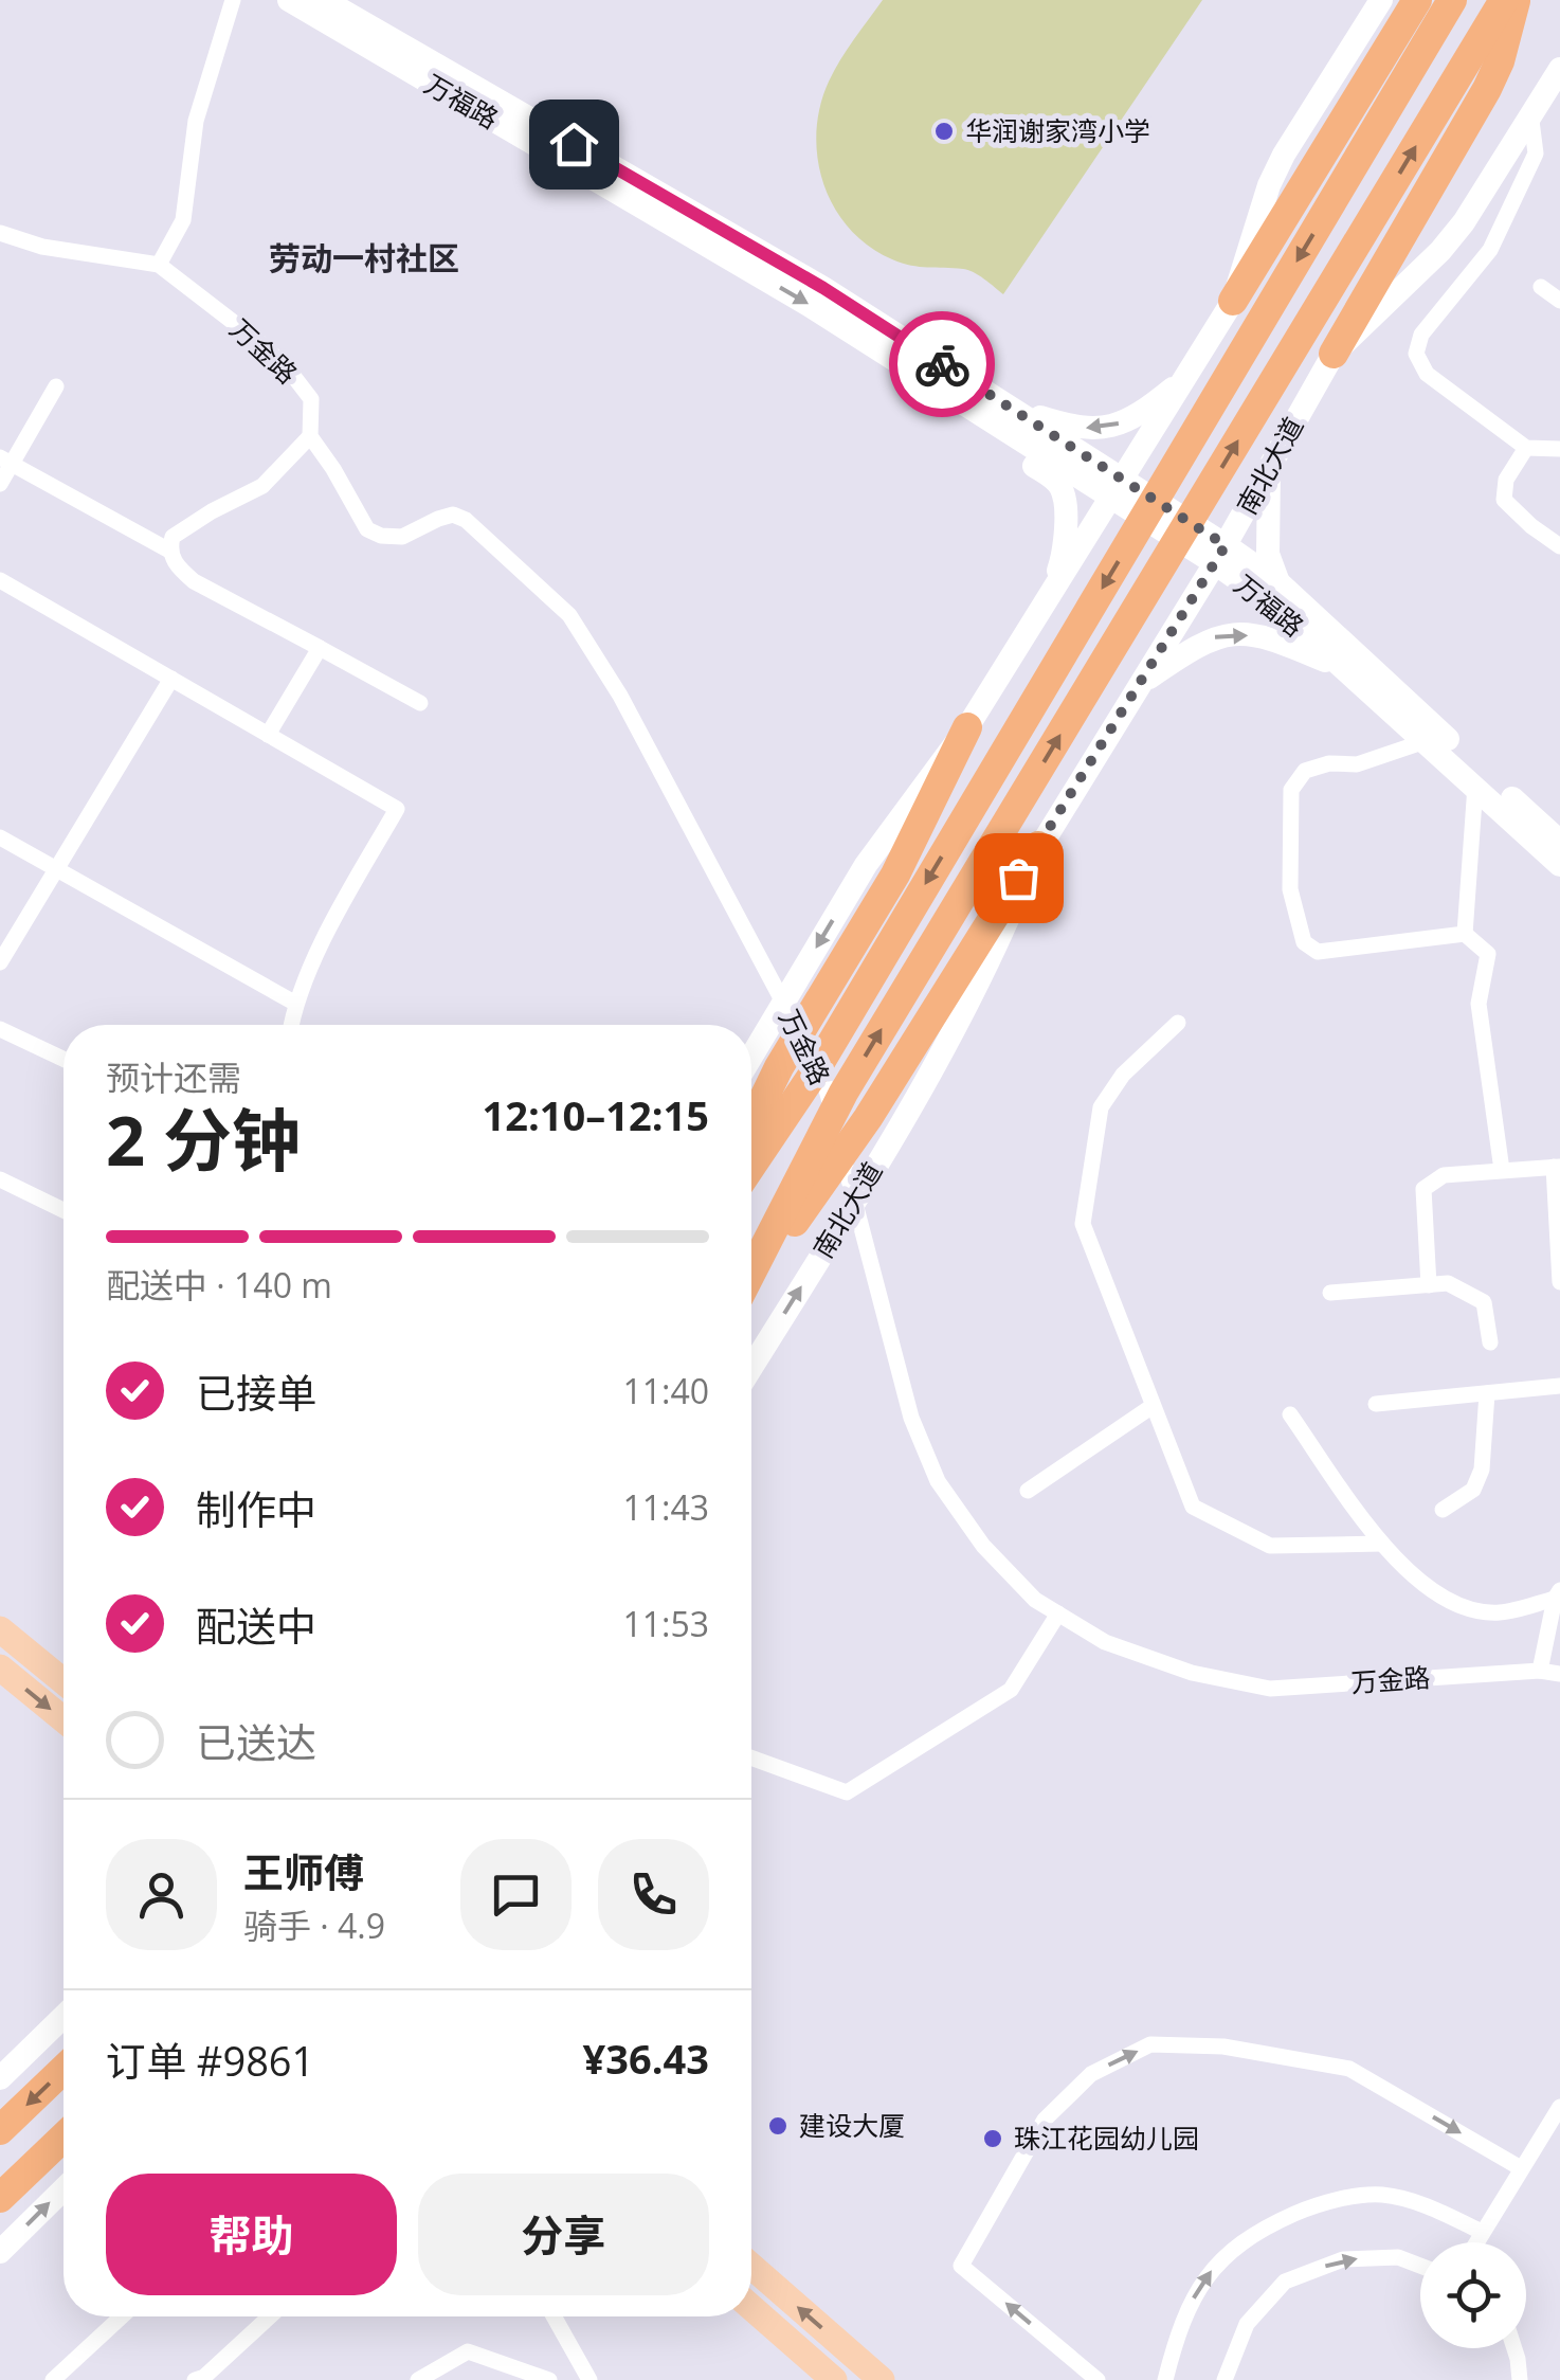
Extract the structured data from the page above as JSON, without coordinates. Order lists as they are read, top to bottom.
{
  "streets": {
    "highway": ["南北大道"],
    "main road": ["万福路"],
    "street": ["万金路"]
  },
  "crossings": [
    ["万福路", "南北大道"]
  ],
  "districts": ["劳动一村社区"],
  "places": ["华润谢家湾小学", "建设大厦", "珠江花园幼儿园"],
  "page": {
    "heading": ["2 分钟", "预计还需", "12:10–12:15"],
    "panel": [
      "王师傅",
      "骑手 · 4.9",
      "订单 #9861",
      "¥36.43"
    ],
    "bar": "配送中 · 140 m",
    "list": [
      ["已接单", "11:40"],
      ["制作中", "11:43"],
      ["配送中", "11:53"],
      "已送达"
    ],
    "buttons": ["帮助", "分享"]
  }
}
